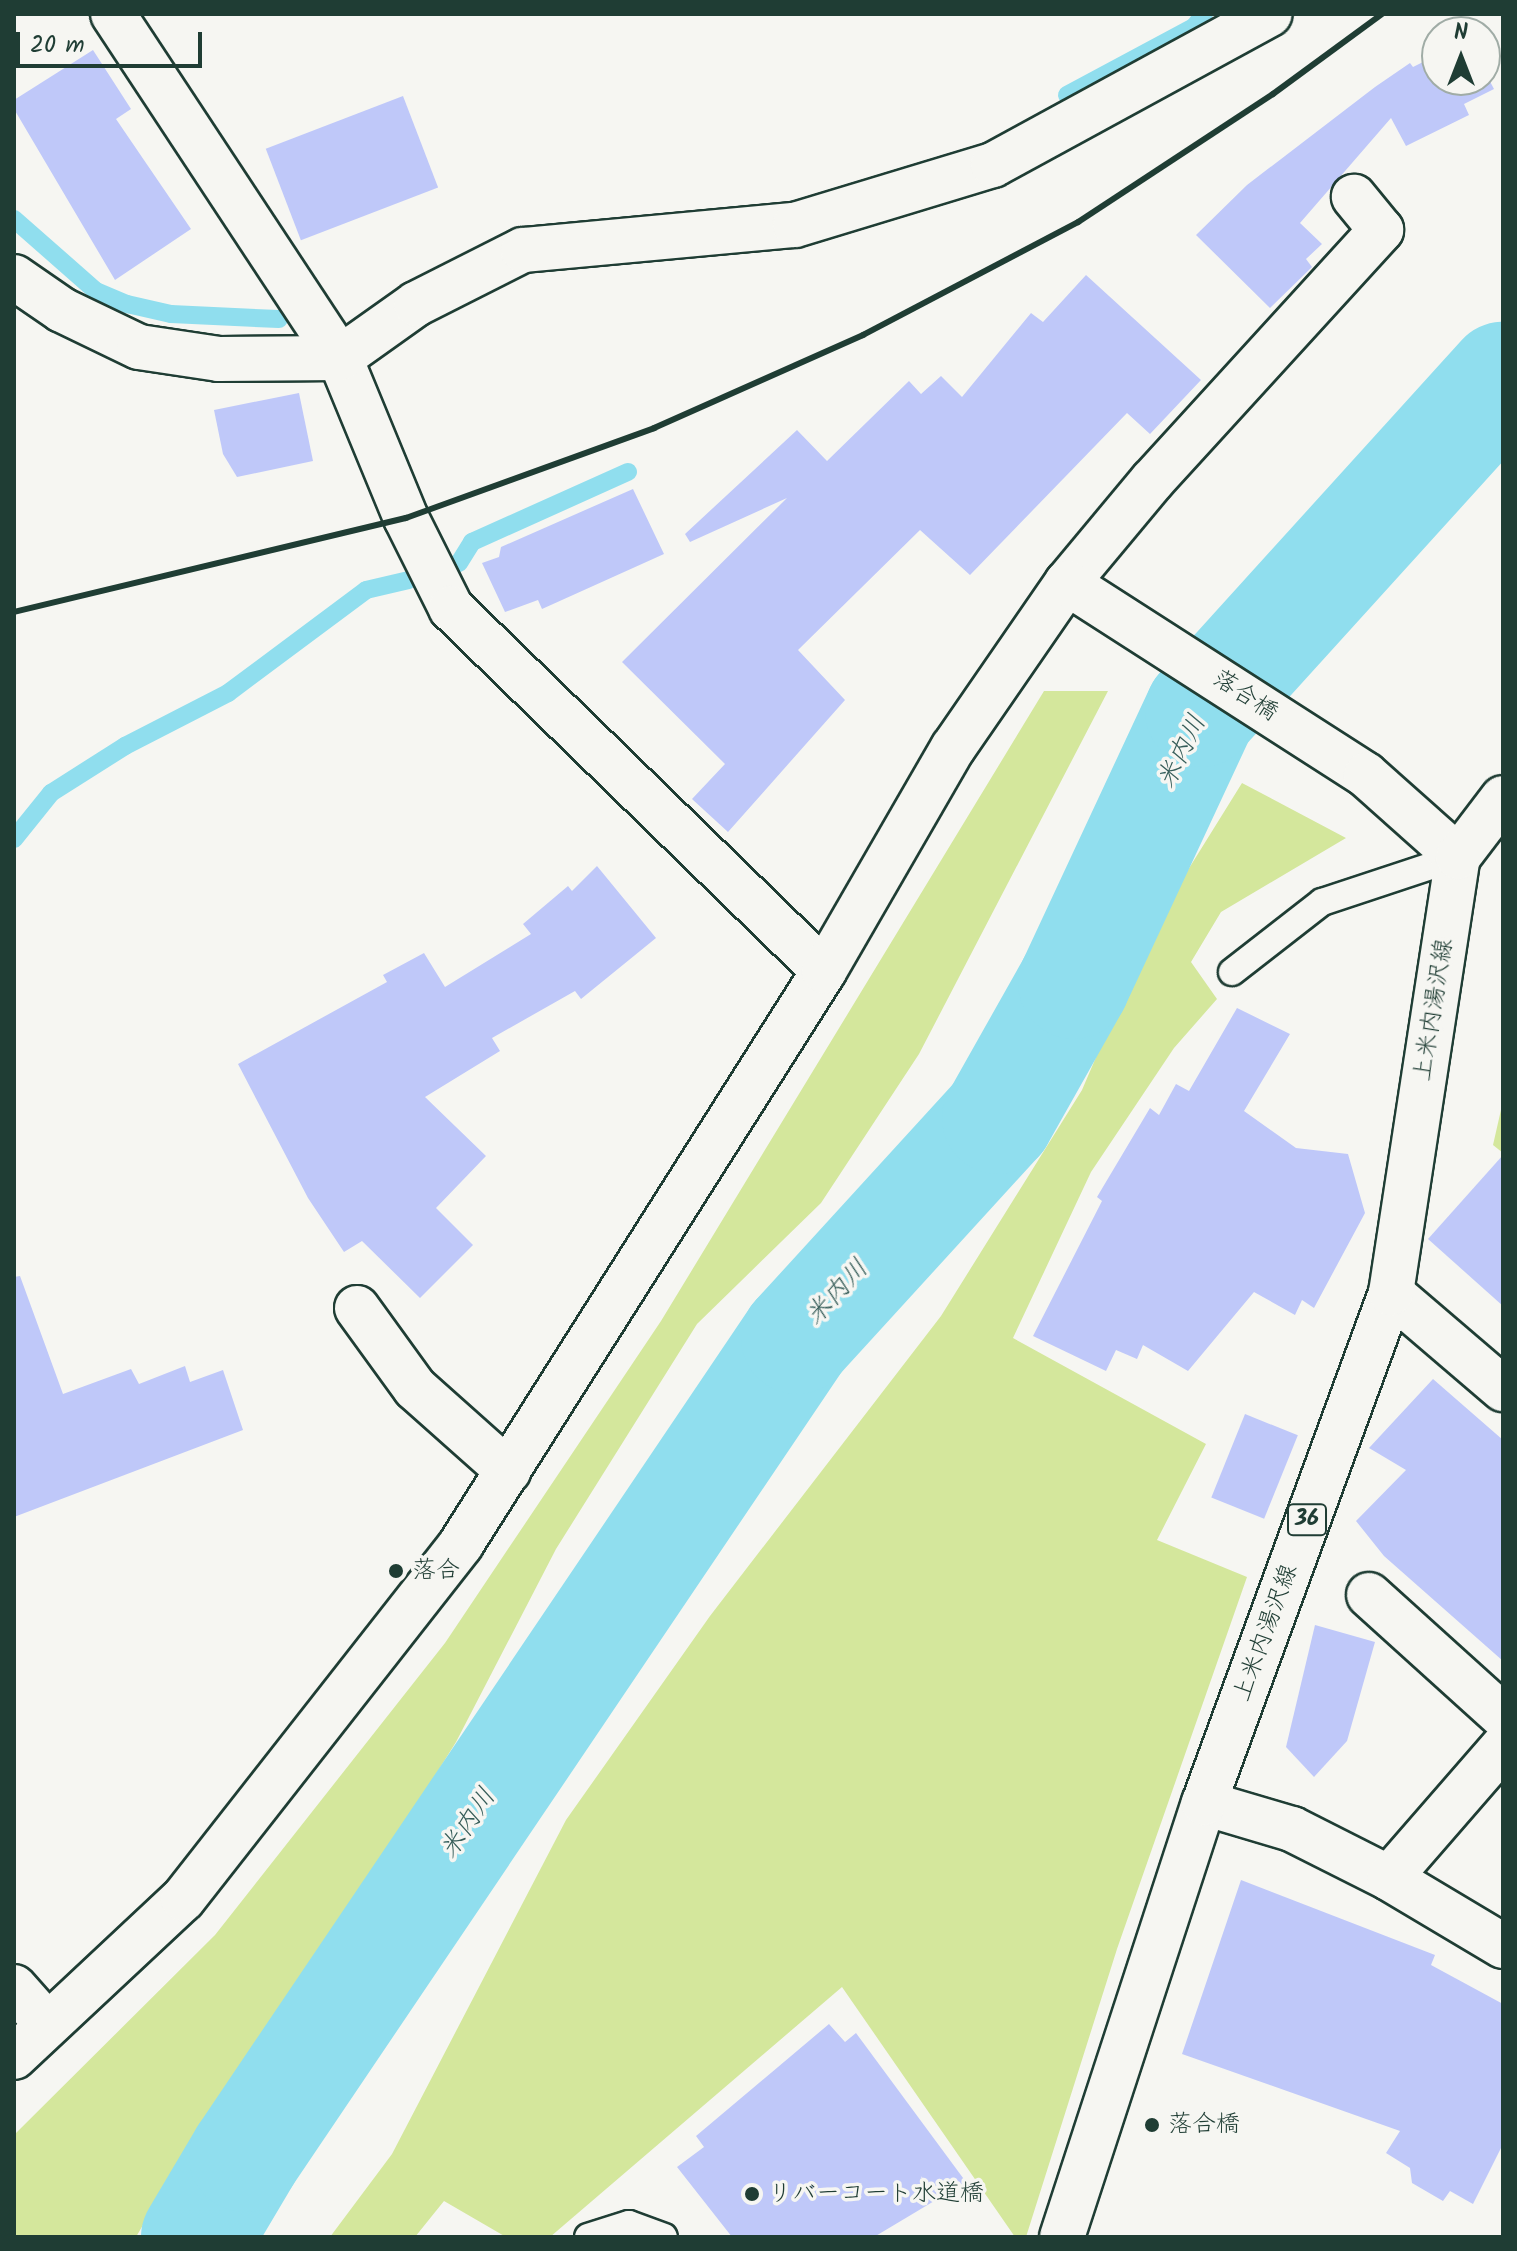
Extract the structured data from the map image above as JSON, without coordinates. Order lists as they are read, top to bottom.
{
  "streets": {
    "street": ["落合橋", "上米内湯沢線", "36"]
  },
  "crossings": [
    ["落合橋", "上米内湯沢線"]
  ],
  "water": ["米内川"],
  "places": ["落合", "落合橋", "リバーコート水道橋"],
  "scale_bar": "20 m",
  "north": "top"
}
